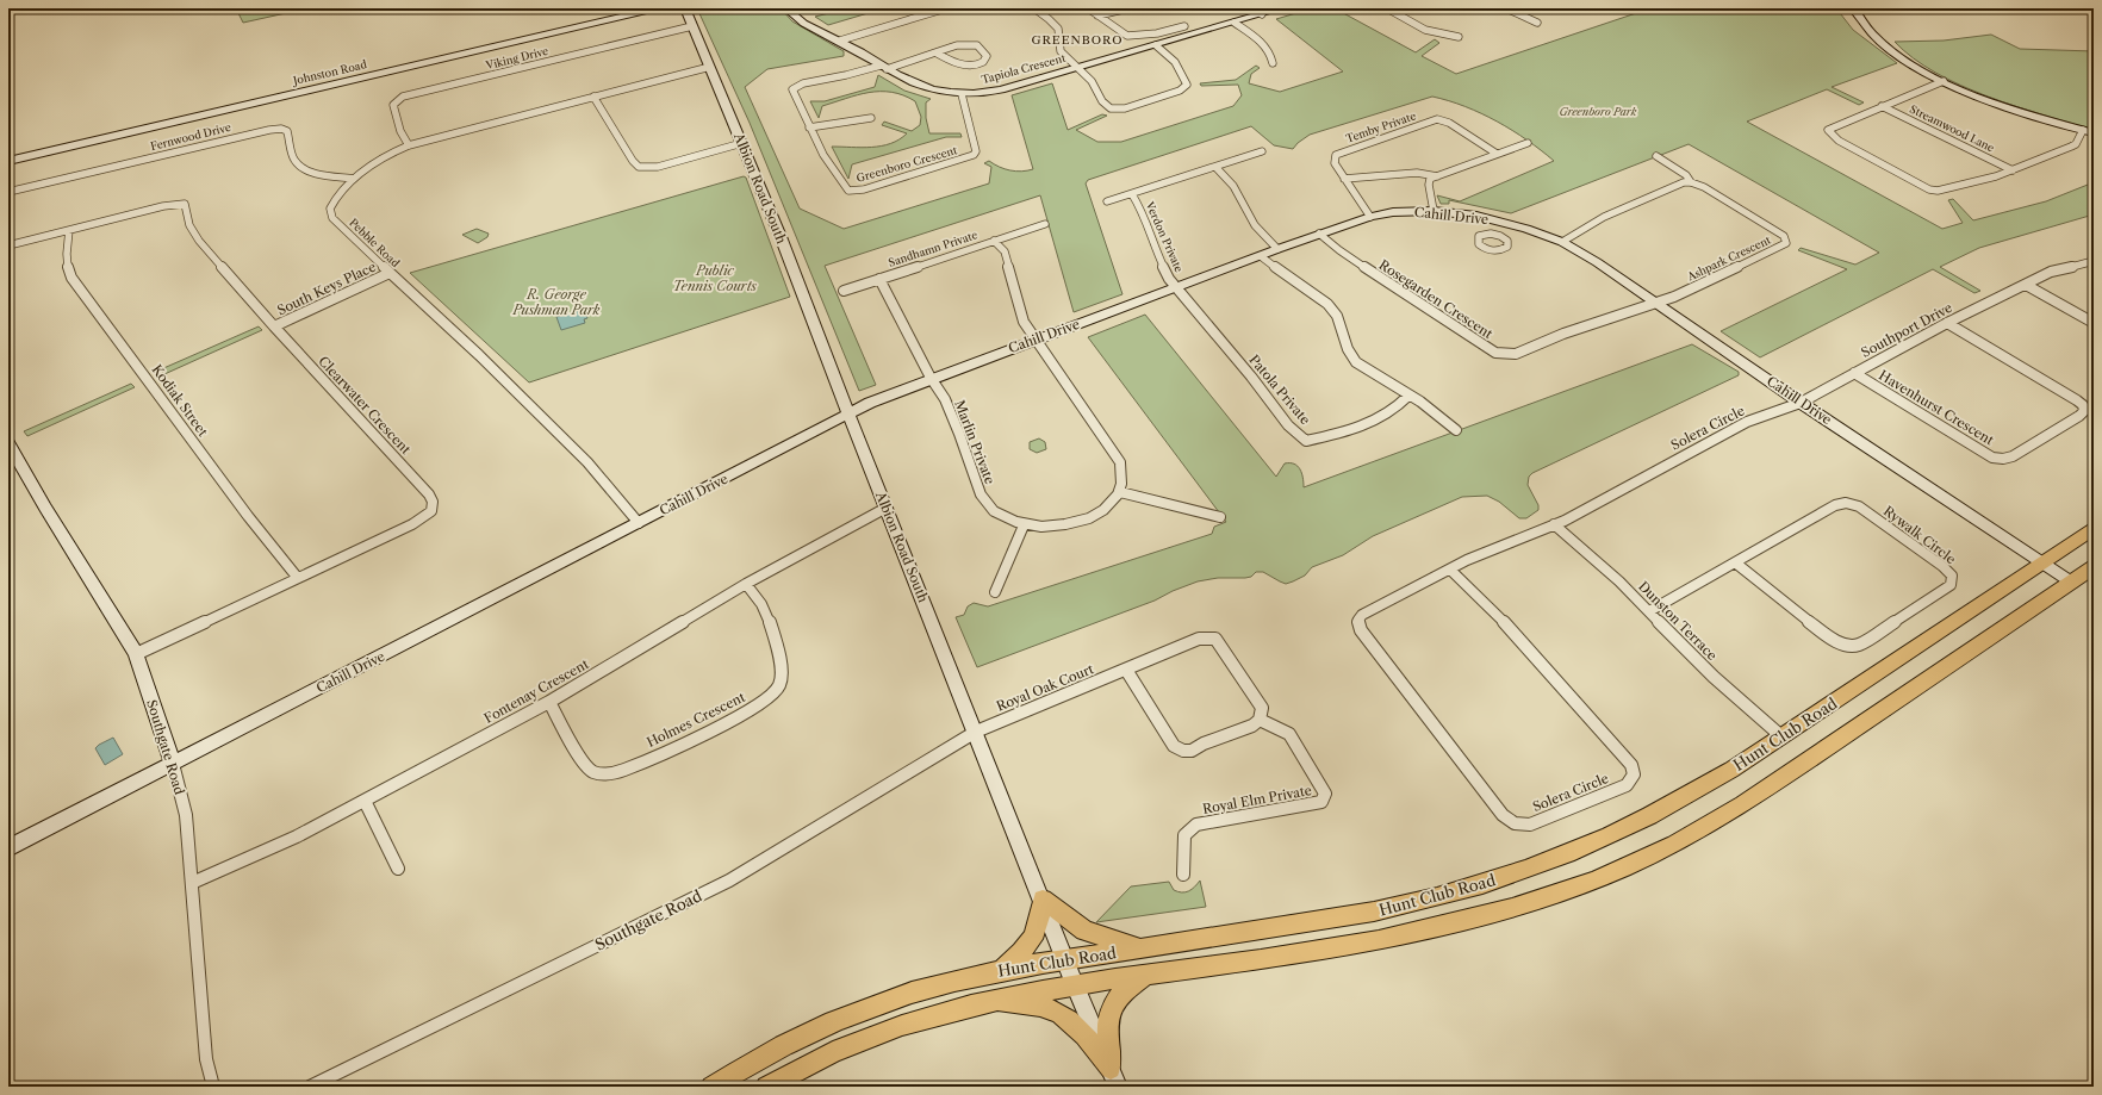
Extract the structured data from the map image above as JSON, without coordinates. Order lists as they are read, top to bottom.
{
  "streets": {
    "main road": ["Hunt Club Road"],
    "street": [
      "Viking Drive",
      "Tapiola Crescent",
      "Johnston Road",
      "Temby Private",
      "Streamwood Lane",
      "Fernwood Drive",
      "Greenboro Crescent",
      "Albion Road South",
      "Cahill Drive",
      "Verdon Private",
      "Pebble Road",
      "Sandhamn Private",
      "Ashpark Crescent",
      "South Keys Place",
      "Rosegarden Crescent",
      "Southport Drive",
      "Patola Private",
      "Kodiak Street",
      "Clearwater Crescent",
      "Havenhurst Crescent",
      "Solera Circle",
      "Marlin Private",
      "Rywalk Circle",
      "Dunston Terrace",
      "Royal Oak Court",
      "Fontenay Crescent",
      "Holmes Crescent",
      "Southgate Road",
      "Royal Elm Private"
    ]
  },
  "crossings": [
    ["Viking Drive", "Albion Road South"],
    ["Viking Drive", "Pebble Road"],
    ["Tapiola Crescent", "Greenboro Crescent"],
    ["Temby Private", "Cahill Drive"],
    ["Fernwood Drive", "Pebble Road"],
    ["Albion Road South", "Cahill Drive"],
    ["Albion Road South", "Pebble Road"],
    ["Albion Road South", "Royal Oak Court"],
    ["Albion Road South", "Fontenay Crescent"],
    ["Albion Road South", "Hunt Club Road"],
    ["Albion Road South", "Southgate Road"],
    ["Cahill Drive", "Verdon Private"],
    ["Cahill Drive", "Pebble Road"],
    ["Cahill Drive", "Sandhamn Private"],
    ["Cahill Drive", "Ashpark Crescent"],
    ["Cahill Drive", "Rosegarden Crescent"],
    ["Cahill Drive", "Southport Drive"],
    ["Cahill Drive", "Patola Private"],
    ["Cahill Drive", "Solera Circle"],
    ["Cahill Drive", "Marlin Private"],
    ["Cahill Drive", "Hunt Club Road"],
    ["Cahill Drive", "Southgate Road"],
    ["Verdon Private", "Patola Private"],
    ["Pebble Road", "South Keys Place"],
    ["Sandhamn Private", "Marlin Private"],
    ["Ashpark Crescent", "Rosegarden Crescent"],
    ["South Keys Place", "Clearwater Crescent"],
    ["Southport Drive", "Havenhurst Crescent"],
    ["Southport Drive", "Solera Circle"],
    ["Kodiak Street", "Clearwater Crescent"],
    ["Clearwater Crescent", "Southgate Road"],
    ["Solera Circle", "Dunston Terrace"],
    ["Rywalk Circle", "Dunston Terrace"],
    ["Dunston Terrace", "Hunt Club Road"],
    ["Royal Oak Court", "Southgate Road"],
    ["Royal Oak Court", "Royal Elm Private"],
    ["Fontenay Crescent", "Holmes Crescent"],
    ["Fontenay Crescent", "Southgate Road"]
  ],
  "districts": ["GREENBORO"],
  "parks": ["Greenboro Park", "Public Tennis Courts", "R. George Pushman Park"]
}
